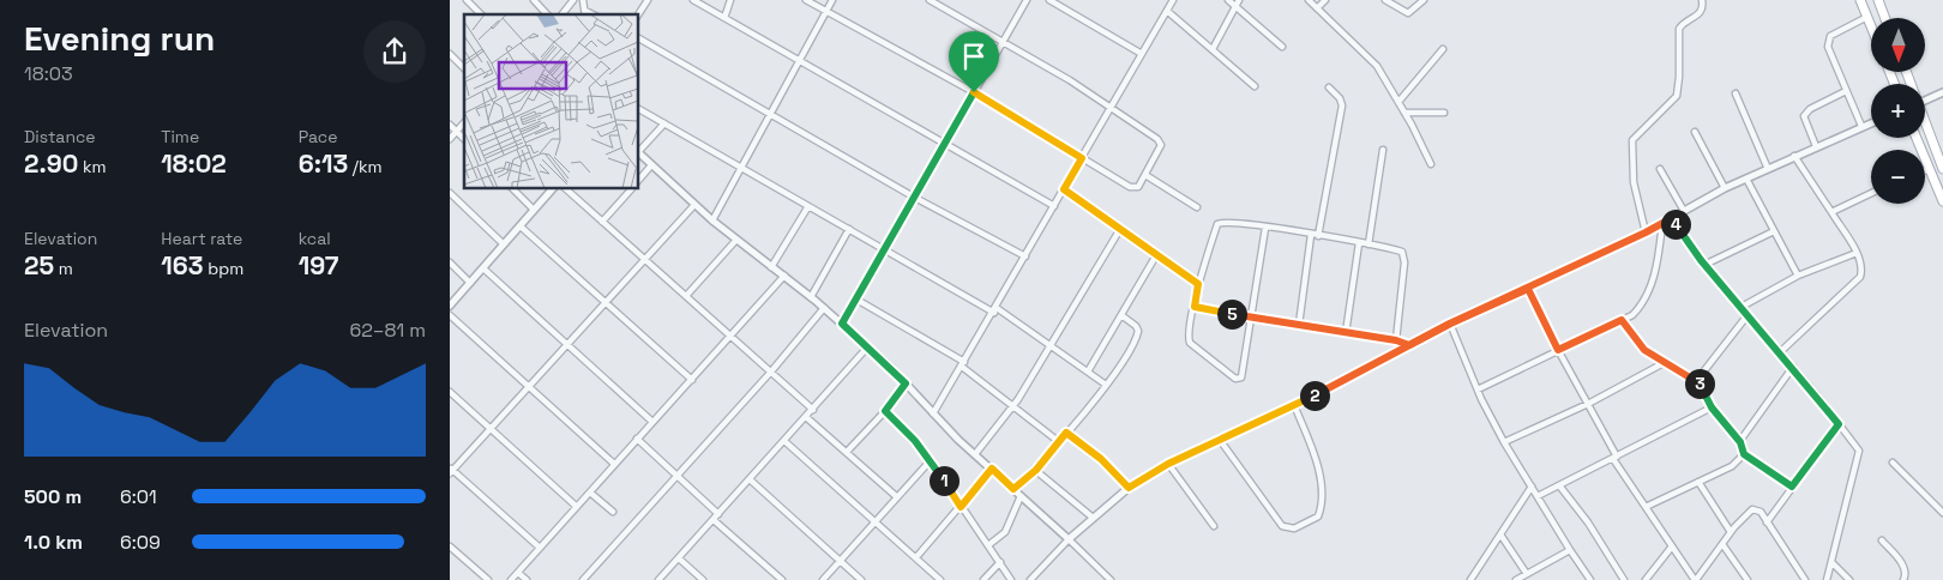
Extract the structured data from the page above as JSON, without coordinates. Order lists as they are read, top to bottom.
{
  "north": "bottom",
  "page": {
    "heading": ["Evening run", "18:03"],
    "map_buttons": ["+", "−"],
    "stats": [
      ["Distance", "2.90 km"],
      ["Time", "18:02"],
      ["Pace", "6:13 /km"],
      ["Elevation", "25 m"],
      ["Heart rate", "163 bpm"],
      ["kcal", "197"]
    ],
    "pins": [
      "4",
      "5",
      "3",
      "2",
      "1"
    ],
    "chart": ["Elevation", "62–81 m"],
    "list": [
      {
        "name": "500 m",
        "note": "6:01"
      },
      {
        "name": "1.0 km",
        "note": "6:09"
      }
    ]
  }
}
